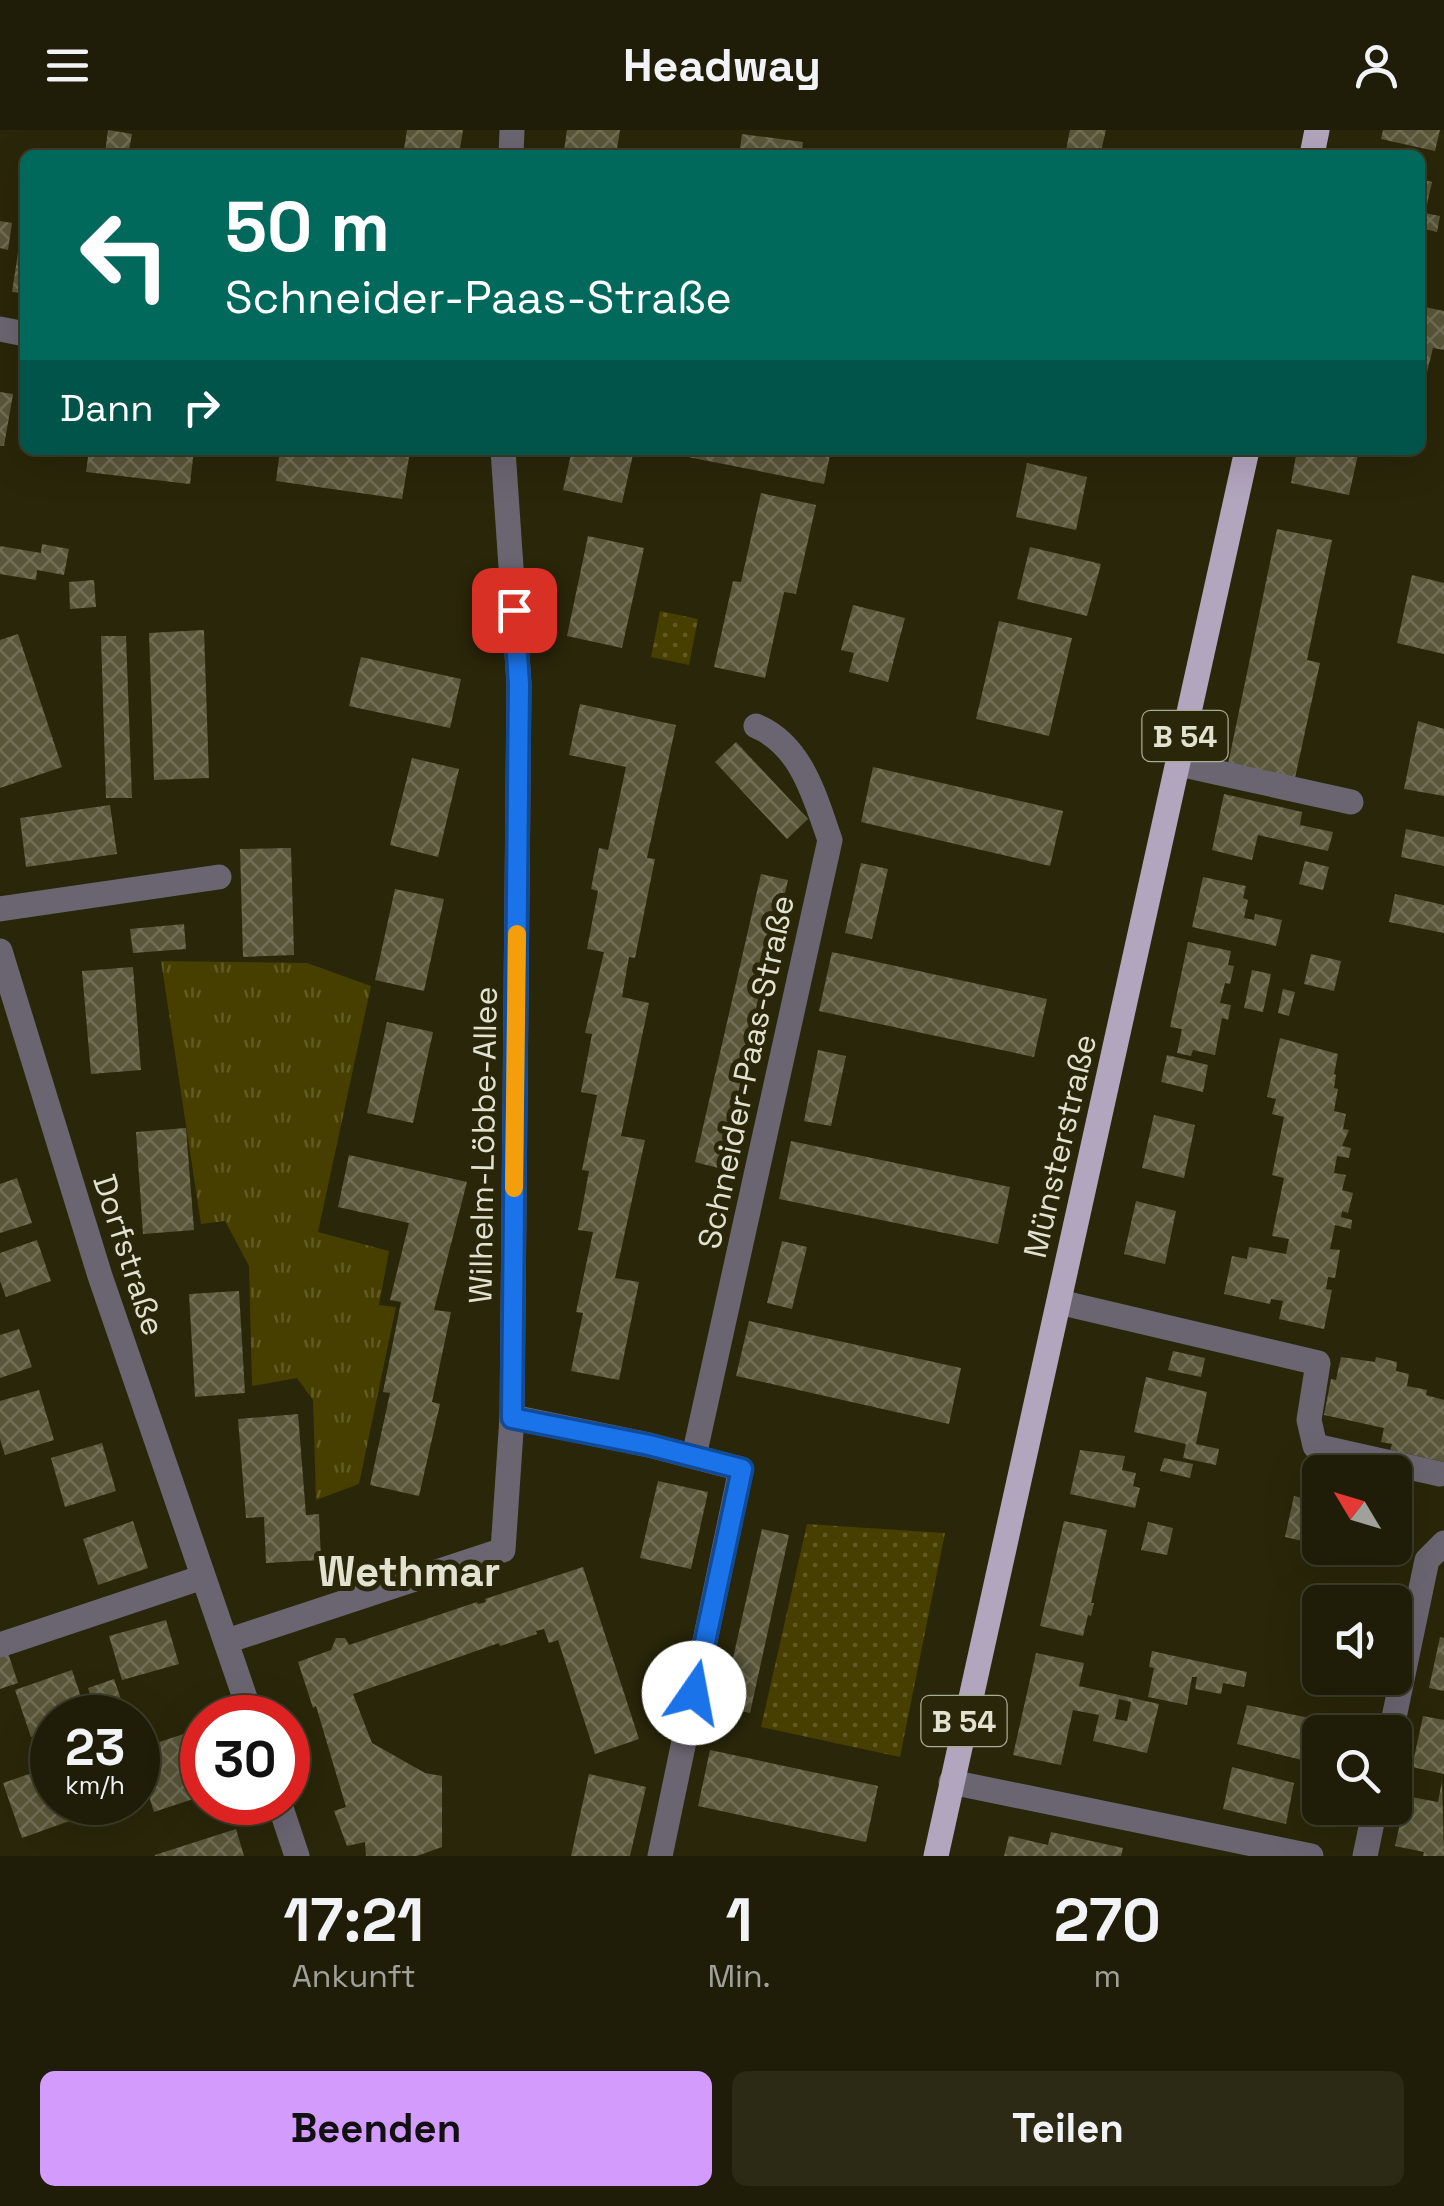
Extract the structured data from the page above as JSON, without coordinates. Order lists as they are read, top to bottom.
{
  "streets": {
    "main road": ["B 54", "Münsterstraße"],
    "street": ["Schneider-Paas-Straße", "Wilhelm-Löbbe-Allee", "Dorfstraße"]
  },
  "crossings": [
    ["Wilhelm-Löbbe-Allee", "Dorfstraße"]
  ],
  "districts": ["Wethmar"],
  "north": "top left",
  "page": {
    "header": "Headway",
    "turn": ["50 m", "Schneider-Paas-Straße"],
    "then": "Dann",
    "speed": "23 km/h",
    "limit": "30",
    "eta": [
      "17:21",
      "Ankunft",
      "1",
      "Min.",
      "270",
      "m"
    ],
    "buttons": ["Beenden", "Teilen"]
  }
}
